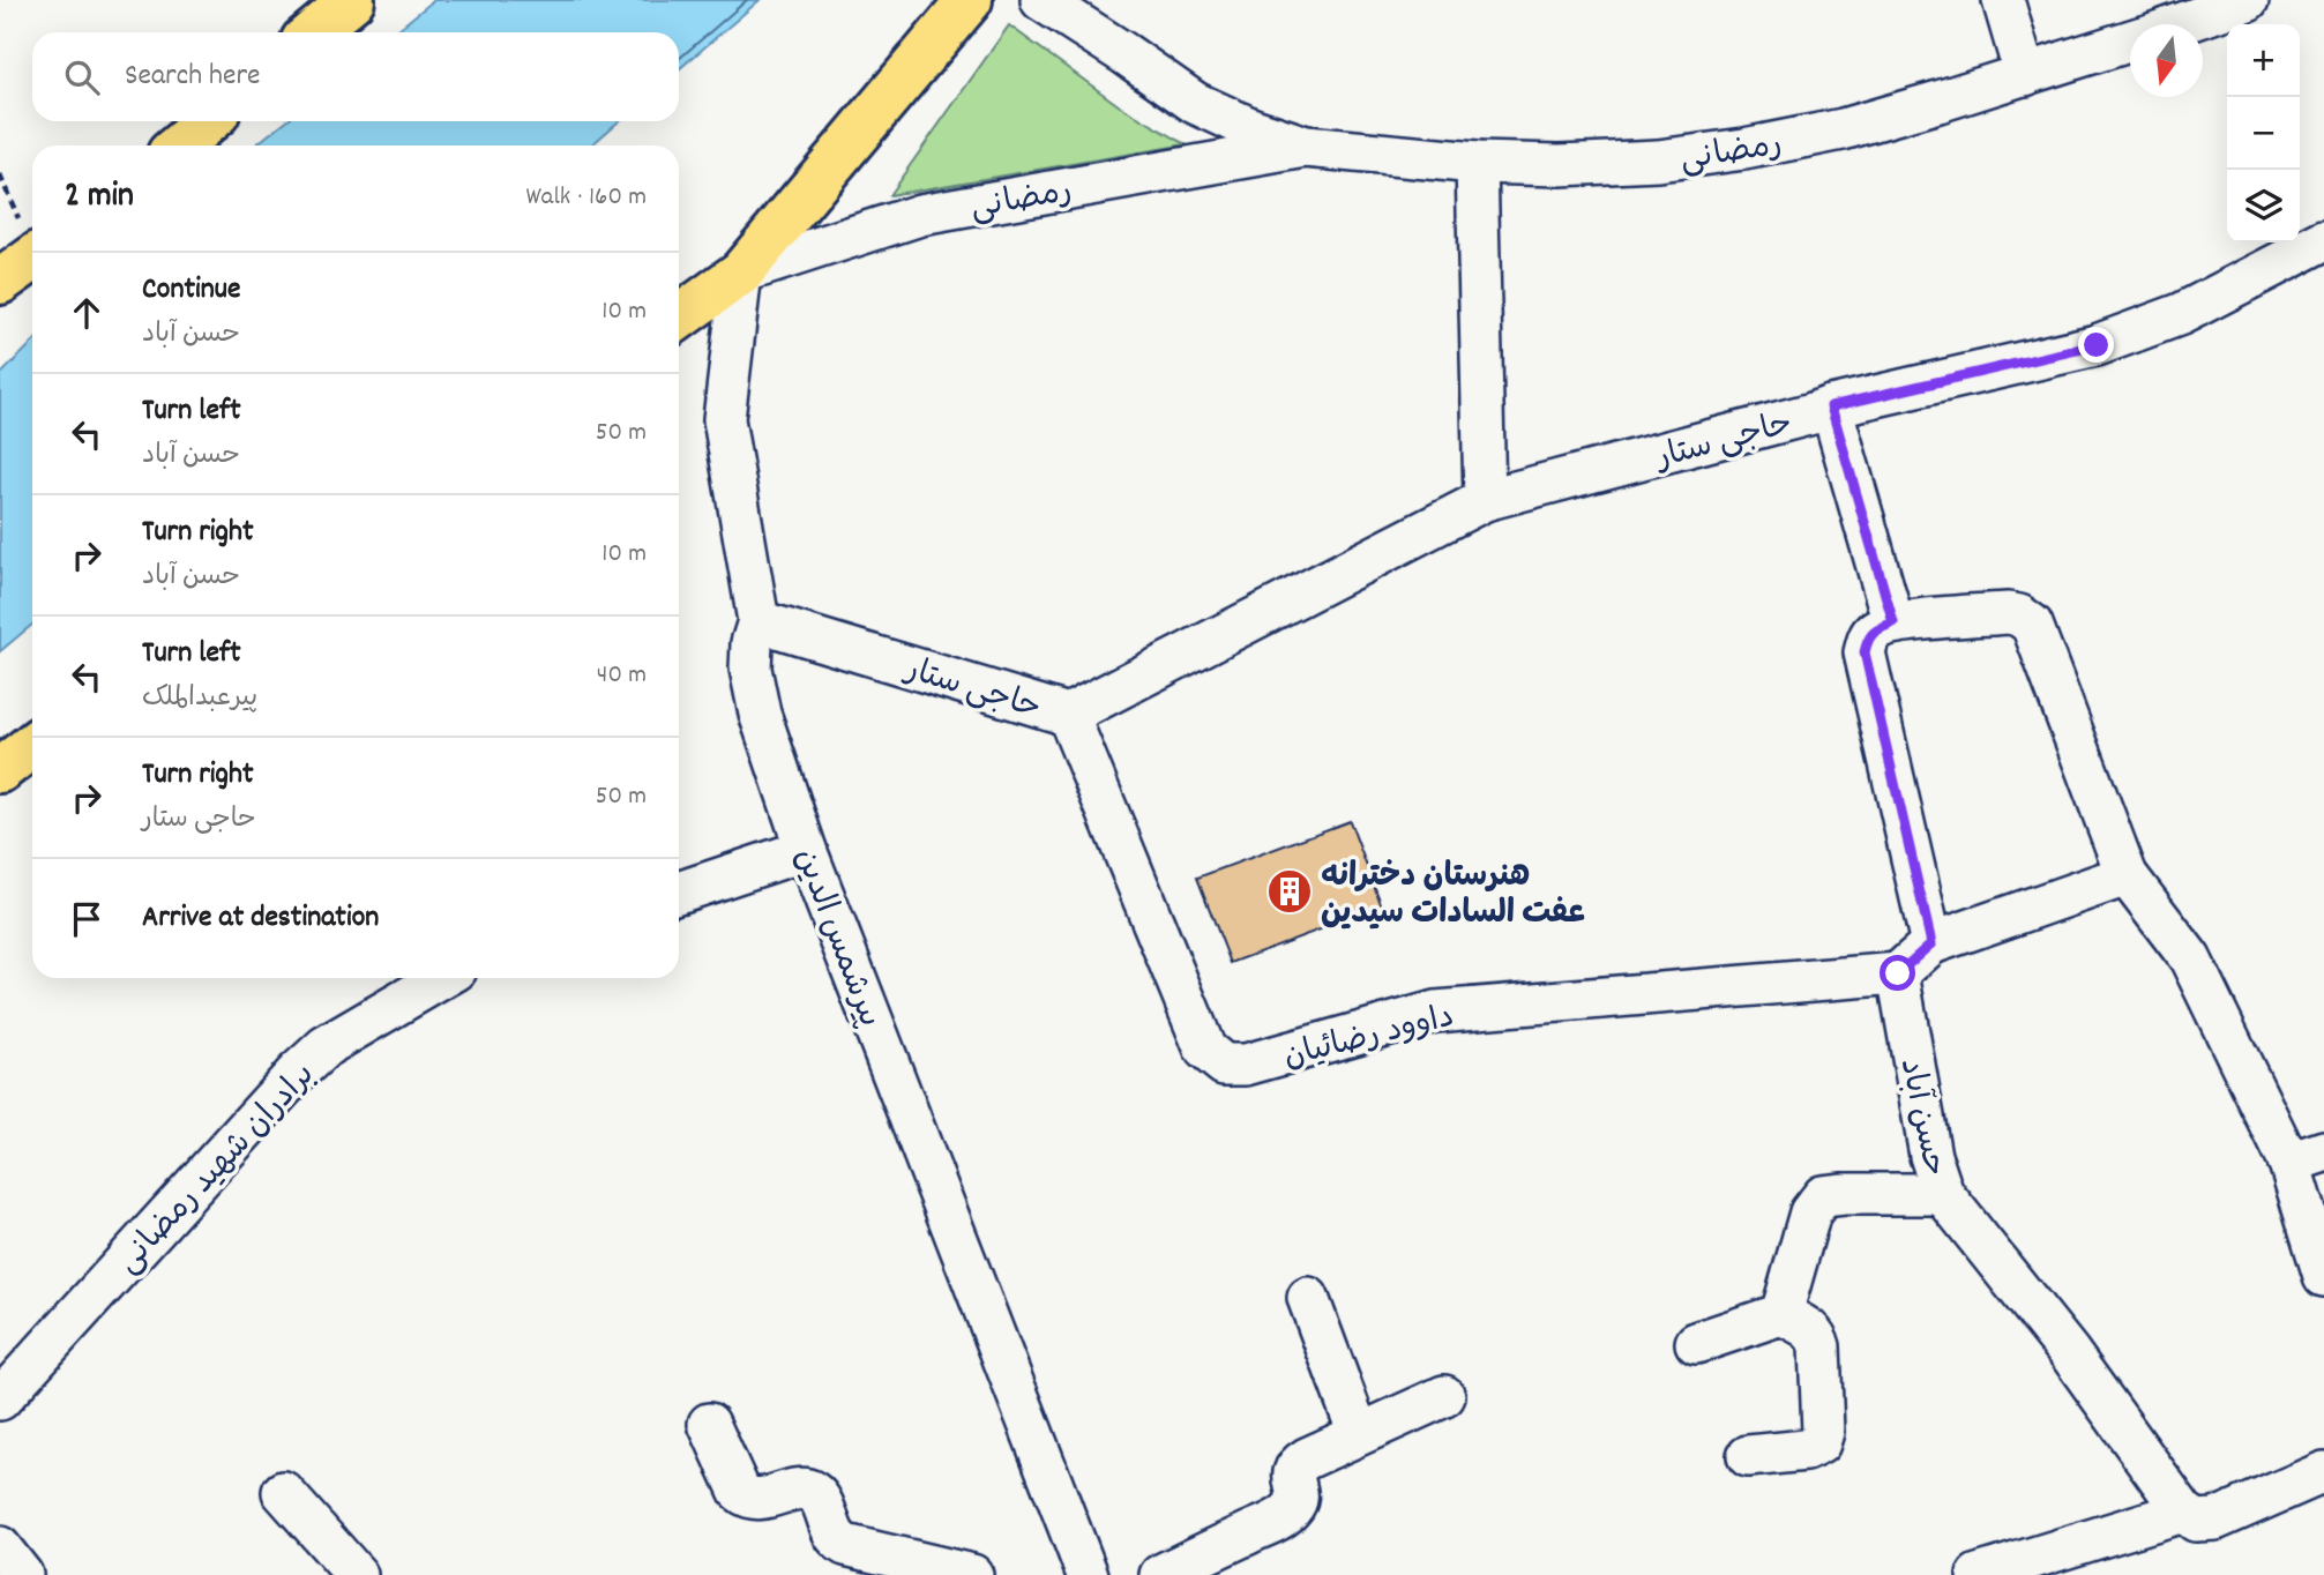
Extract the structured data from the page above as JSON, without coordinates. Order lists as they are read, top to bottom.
{
  "streets": {
    "street": [
      "رمضانی",
      "حاجی ستار",
      "پیرشمس الدین",
      "داوود رضائیان",
      "حسن آباد",
      "برادران شهید رمضانی"
    ]
  },
  "crossings": [
    ["رمضانی", "پیرشمس الدین"],
    ["حاجی ستار", "پیرشمس الدین"],
    ["حاجی ستار", "داوود رضائیان"],
    ["داوود رضائیان", "حسن آباد"]
  ],
  "places": {
    "building": ["هنرستان دخترانه عفت السادات سیدین"]
  },
  "north": "bottom",
  "page": {
    "map_buttons": ["+", "−"],
    "search": "Search here",
    "heading": ["2 min", "Walk · 160 m"],
    "list": [
      ["Continue", "حسن آباد", "10 m"],
      ["Turn left", "حسن آباد", "50 m"],
      ["Turn right", "حسن آباد", "10 m"],
      ["Turn left", "پیرعبدالملک", "40 m"],
      ["Turn right", "حاجی ستار", "50 m"],
      "Arrive at destination"
    ]
  }
}
